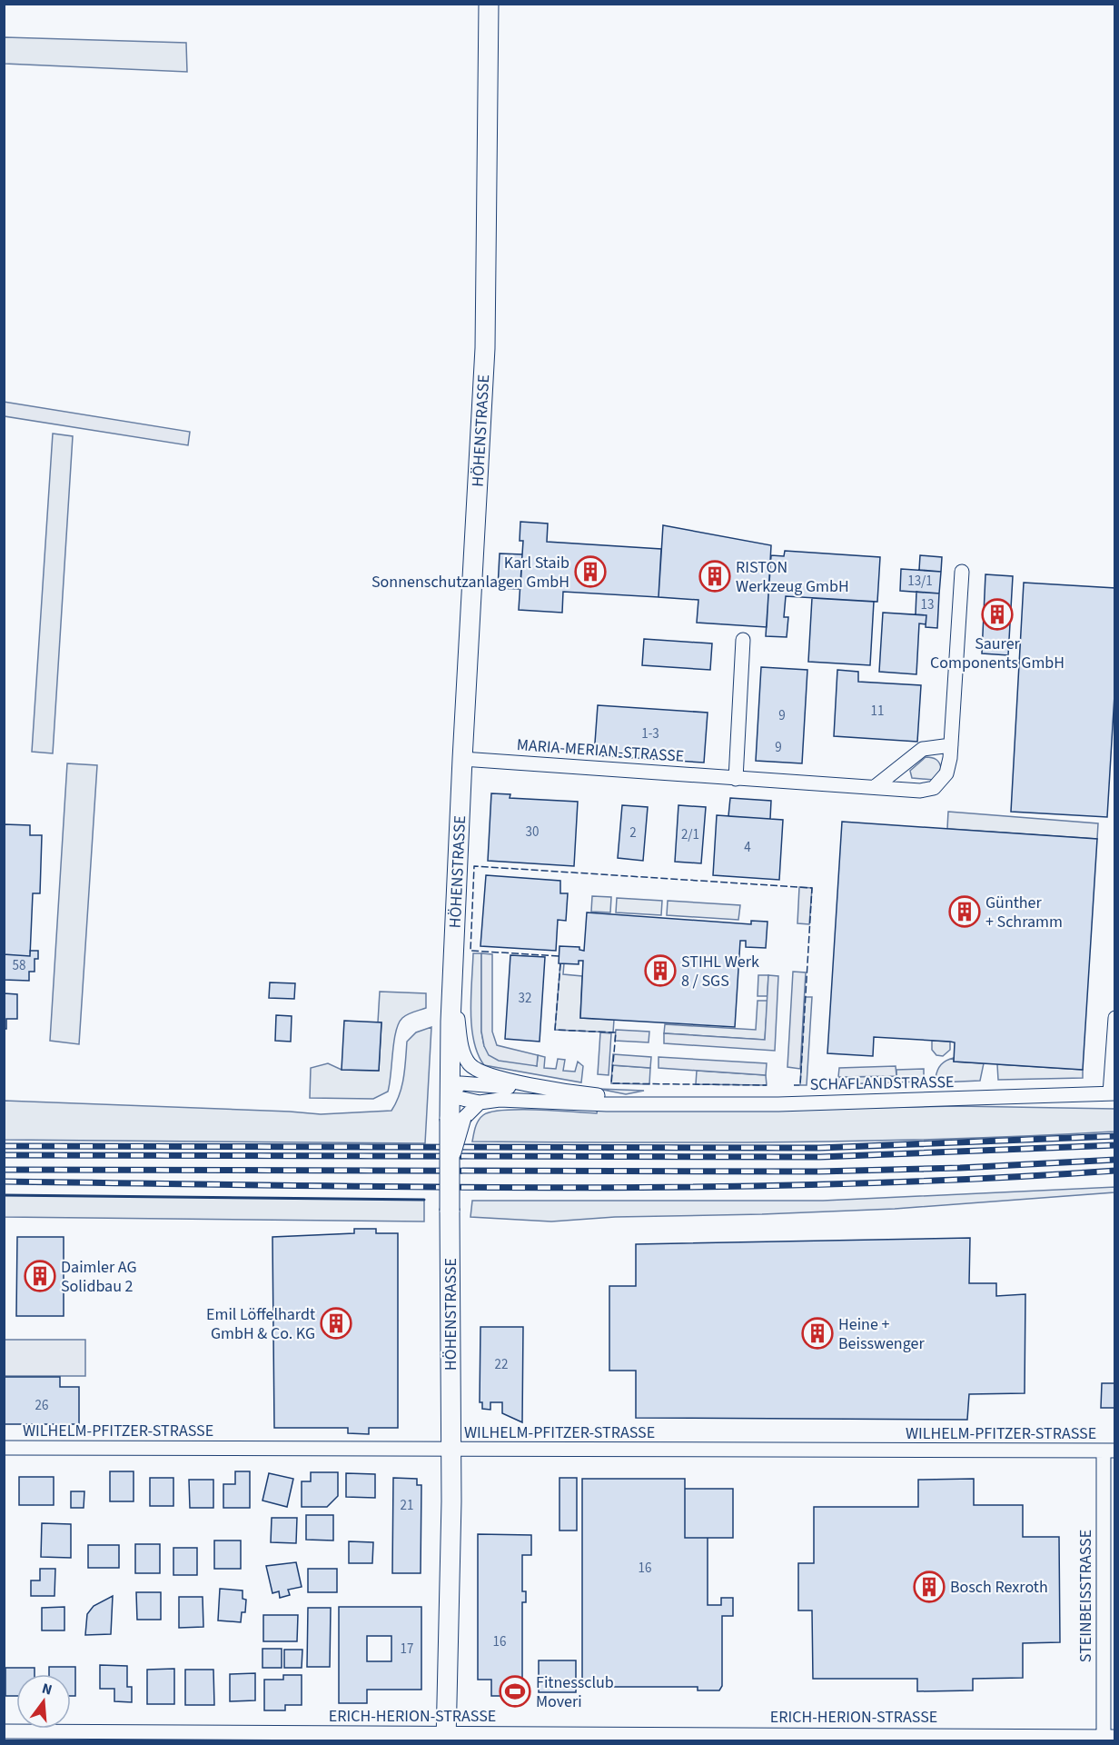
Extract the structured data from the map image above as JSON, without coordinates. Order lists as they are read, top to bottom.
{
  "streets": {
    "main road": ["HÖHENSTRASSE"],
    "street": [
      "MARIA-MERIAN-STRASSE",
      "SCHAFLANDSTRASSE",
      "WILHELM-PFITZER-STRASSE",
      "STEINBEISSTRASSE",
      "ERICH-HERION-STRASSE"
    ]
  },
  "crossings": [
    ["HÖHENSTRASSE", "MARIA-MERIAN-STRASSE"],
    ["HÖHENSTRASSE", "SCHAFLANDSTRASSE"],
    ["HÖHENSTRASSE", "WILHELM-PFITZER-STRASSE"],
    ["HÖHENSTRASSE", "ERICH-HERION-STRASSE"],
    ["WILHELM-PFITZER-STRASSE", "STEINBEISSTRASSE"],
    ["STEINBEISSTRASSE", "ERICH-HERION-STRASSE"]
  ],
  "places": {
    "building": [
      "Karl Staib Sonnenschutzanlagen GmbH",
      "RISTON Werkzeug GmbH",
      "Saurer Components GmbH",
      "Günther + Schramm",
      "STIHL Werk 8 / SGS",
      "Daimler AG Solidbau 2",
      "Emil Löffelhardt GmbH & Co. KG",
      "Heine + Beisswenger",
      "Bosch Rexroth"
    ],
    "sports": ["Fitnessclub Moveri"]
  },
  "house_numbers": [
    "13/1",
    "13",
    "11",
    "9",
    "1-3",
    "9",
    "30",
    "2",
    "2/1",
    "4",
    "58",
    "32",
    "22",
    "26",
    "21",
    "16",
    "16",
    "17"
  ],
  "north": "top"
}
